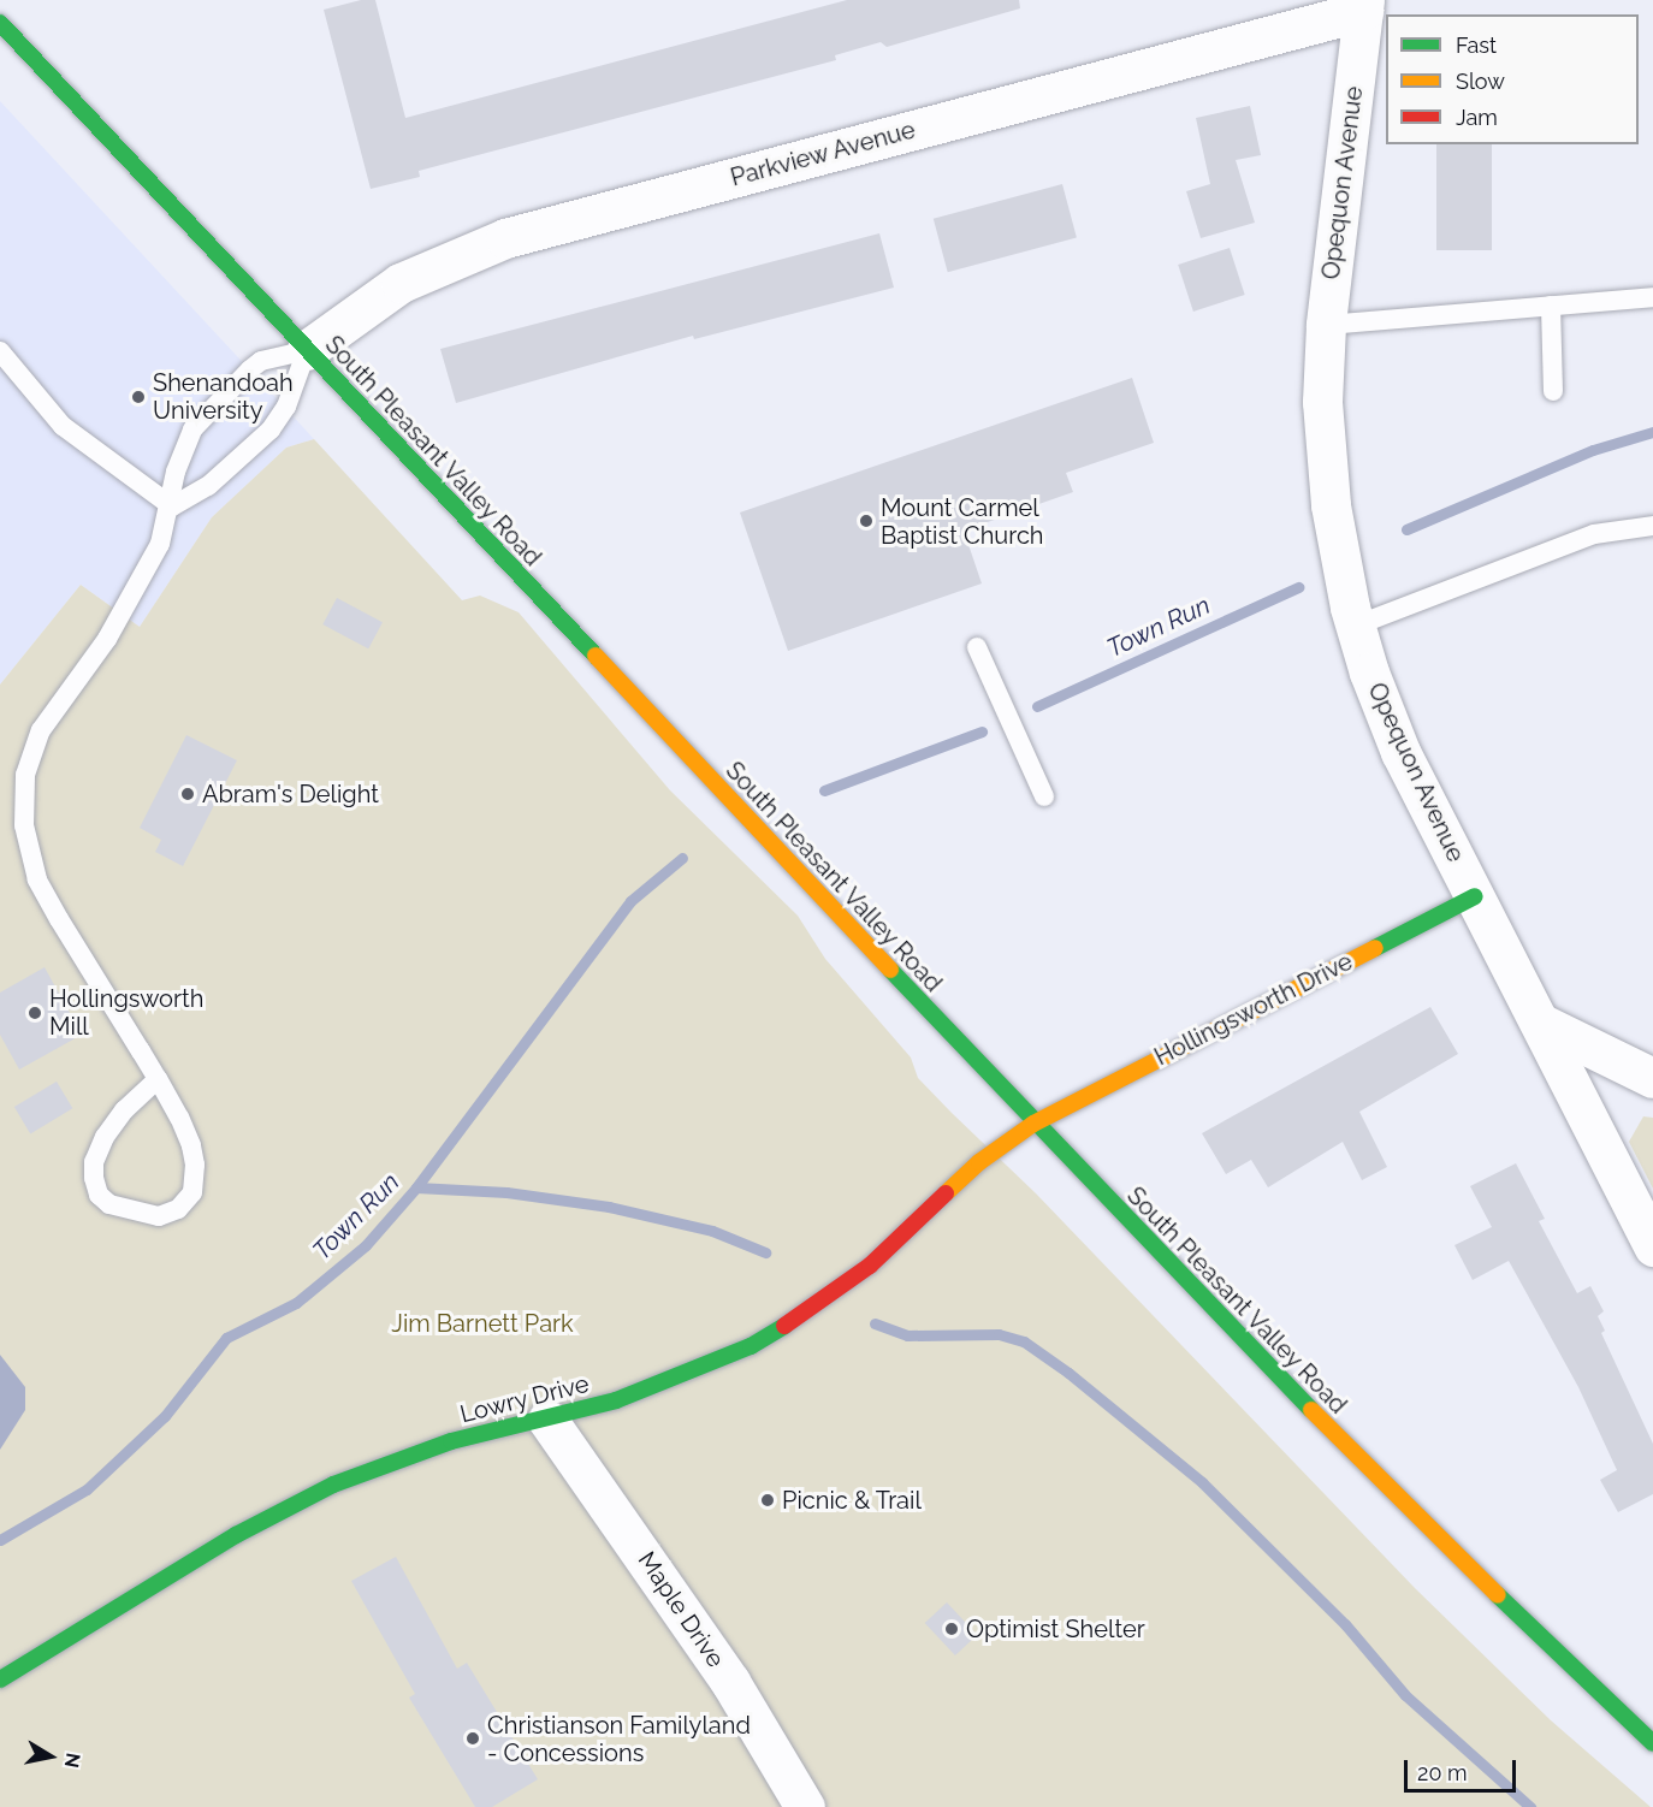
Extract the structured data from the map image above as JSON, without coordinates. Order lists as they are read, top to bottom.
{
  "streets": {
    "main road": ["South Pleasant Valley Road", "Hollingsworth Drive", "Lowry Drive"],
    "street": ["Parkview Avenue", "Opequon Avenue", "Maple Drive"]
  },
  "crossings": [
    ["Parkview Avenue", "Opequon Avenue"],
    ["Parkview Avenue", "South Pleasant Valley Road"],
    ["Opequon Avenue", "Hollingsworth Drive"],
    ["South Pleasant Valley Road", "Hollingsworth Drive"],
    ["South Pleasant Valley Road", "Lowry Drive"],
    ["Hollingsworth Drive", "Lowry Drive"],
    ["Lowry Drive", "Maple Drive"]
  ],
  "water": ["Town Run"],
  "parks": ["Jim Barnett Park"],
  "places": [
    "Shenandoah University",
    "Mount Carmel Baptist Church",
    "Abram's Delight",
    "Hollingsworth Mill",
    "Picnic & Trail",
    "Optimist Shelter",
    "Christianson Familyland - Concessions"
  ],
  "legend": ["Fast", "Slow", "Jam"],
  "scale_bar": "20 m",
  "north": "right"
}
